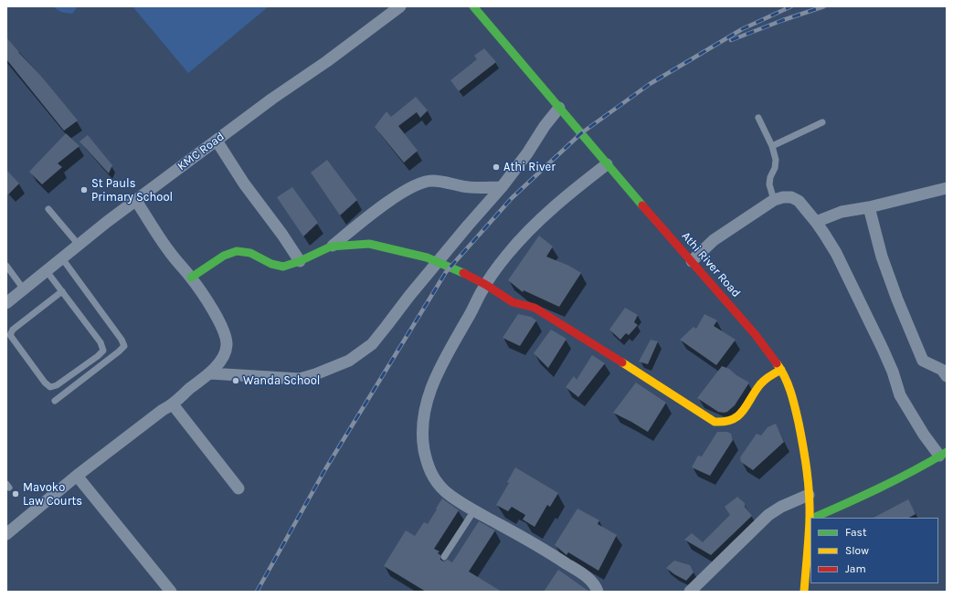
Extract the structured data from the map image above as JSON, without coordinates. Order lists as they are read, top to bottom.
{
  "streets": {
    "street": ["KMC Road", "Athi River Road"]
  },
  "places": [
    "Athi River",
    "St Pauls Primary School",
    "Wanda School",
    "Mavoko Law Courts"
  ],
  "legend": ["Fast", "Slow", "Jam"]
}
